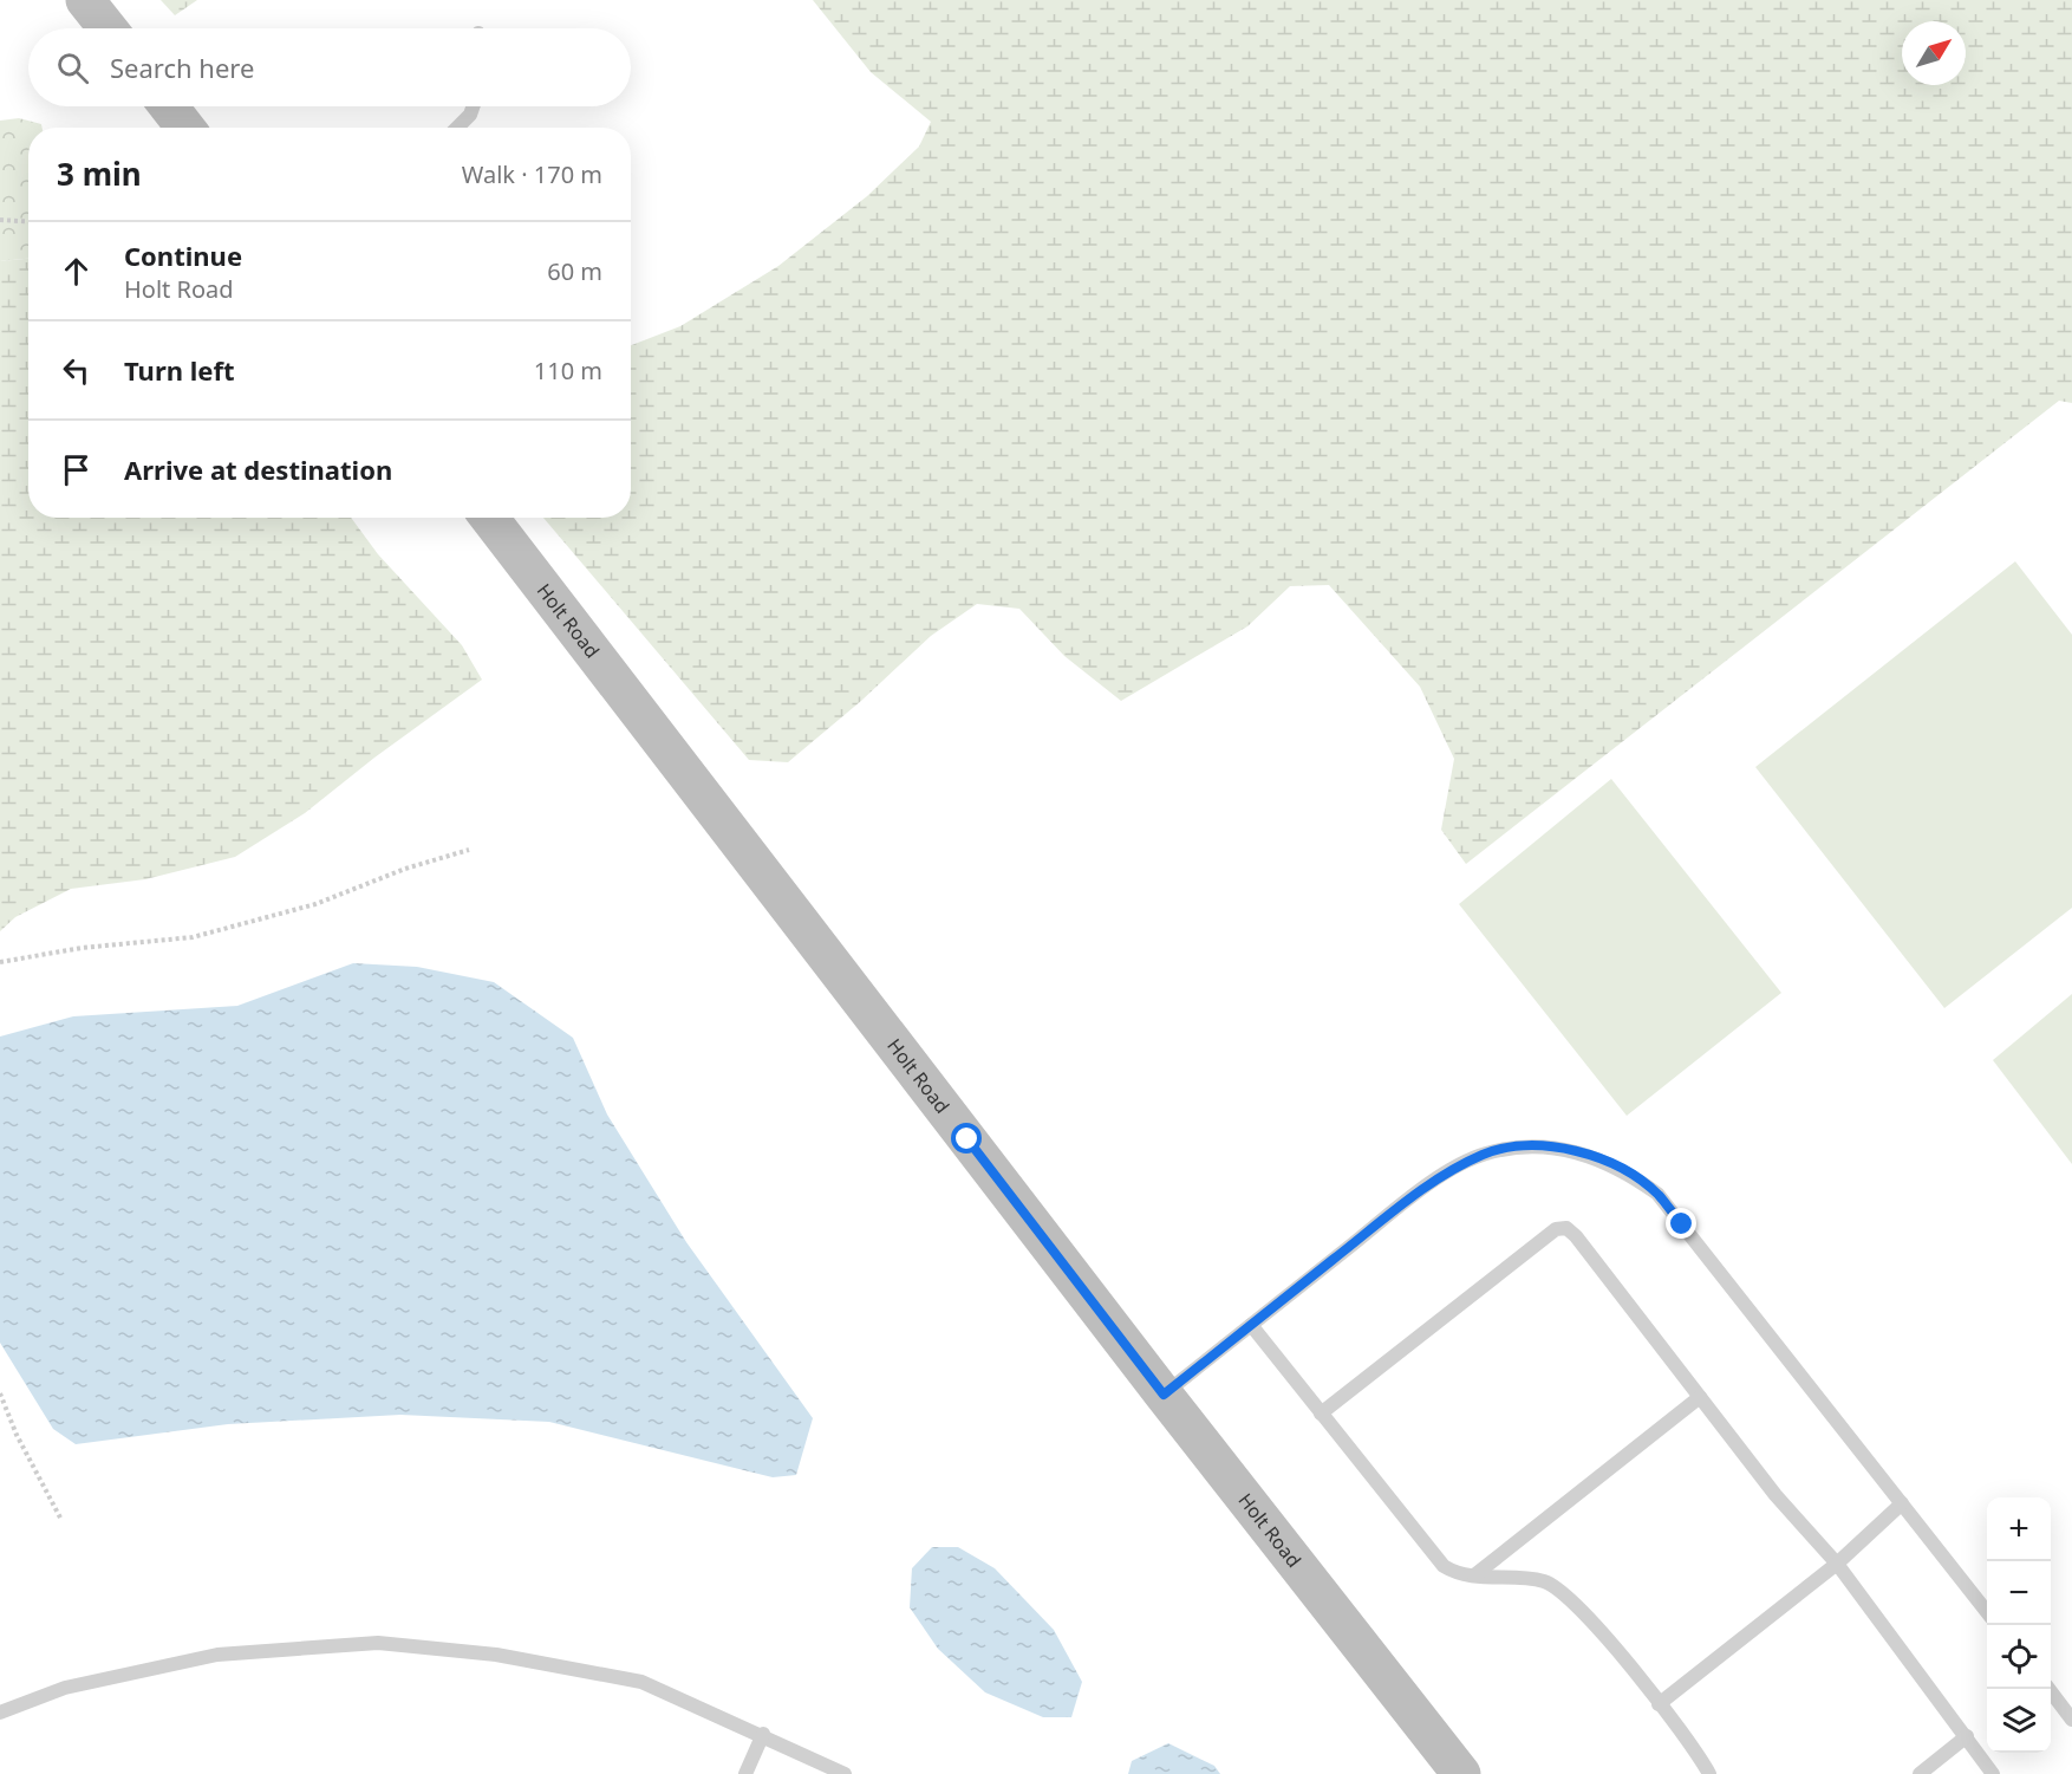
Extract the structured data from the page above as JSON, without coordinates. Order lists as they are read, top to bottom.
{
  "streets": {
    "main road": ["Holt Road"]
  },
  "north": "top right",
  "page": {
    "search": "Search here",
    "heading": ["3 min", "Walk · 170 m"],
    "list": [
      ["Continue", "Holt Road", "60 m"],
      ["Turn left", "110 m"],
      "Arrive at destination"
    ],
    "map_buttons": ["+", "−"]
  }
}
